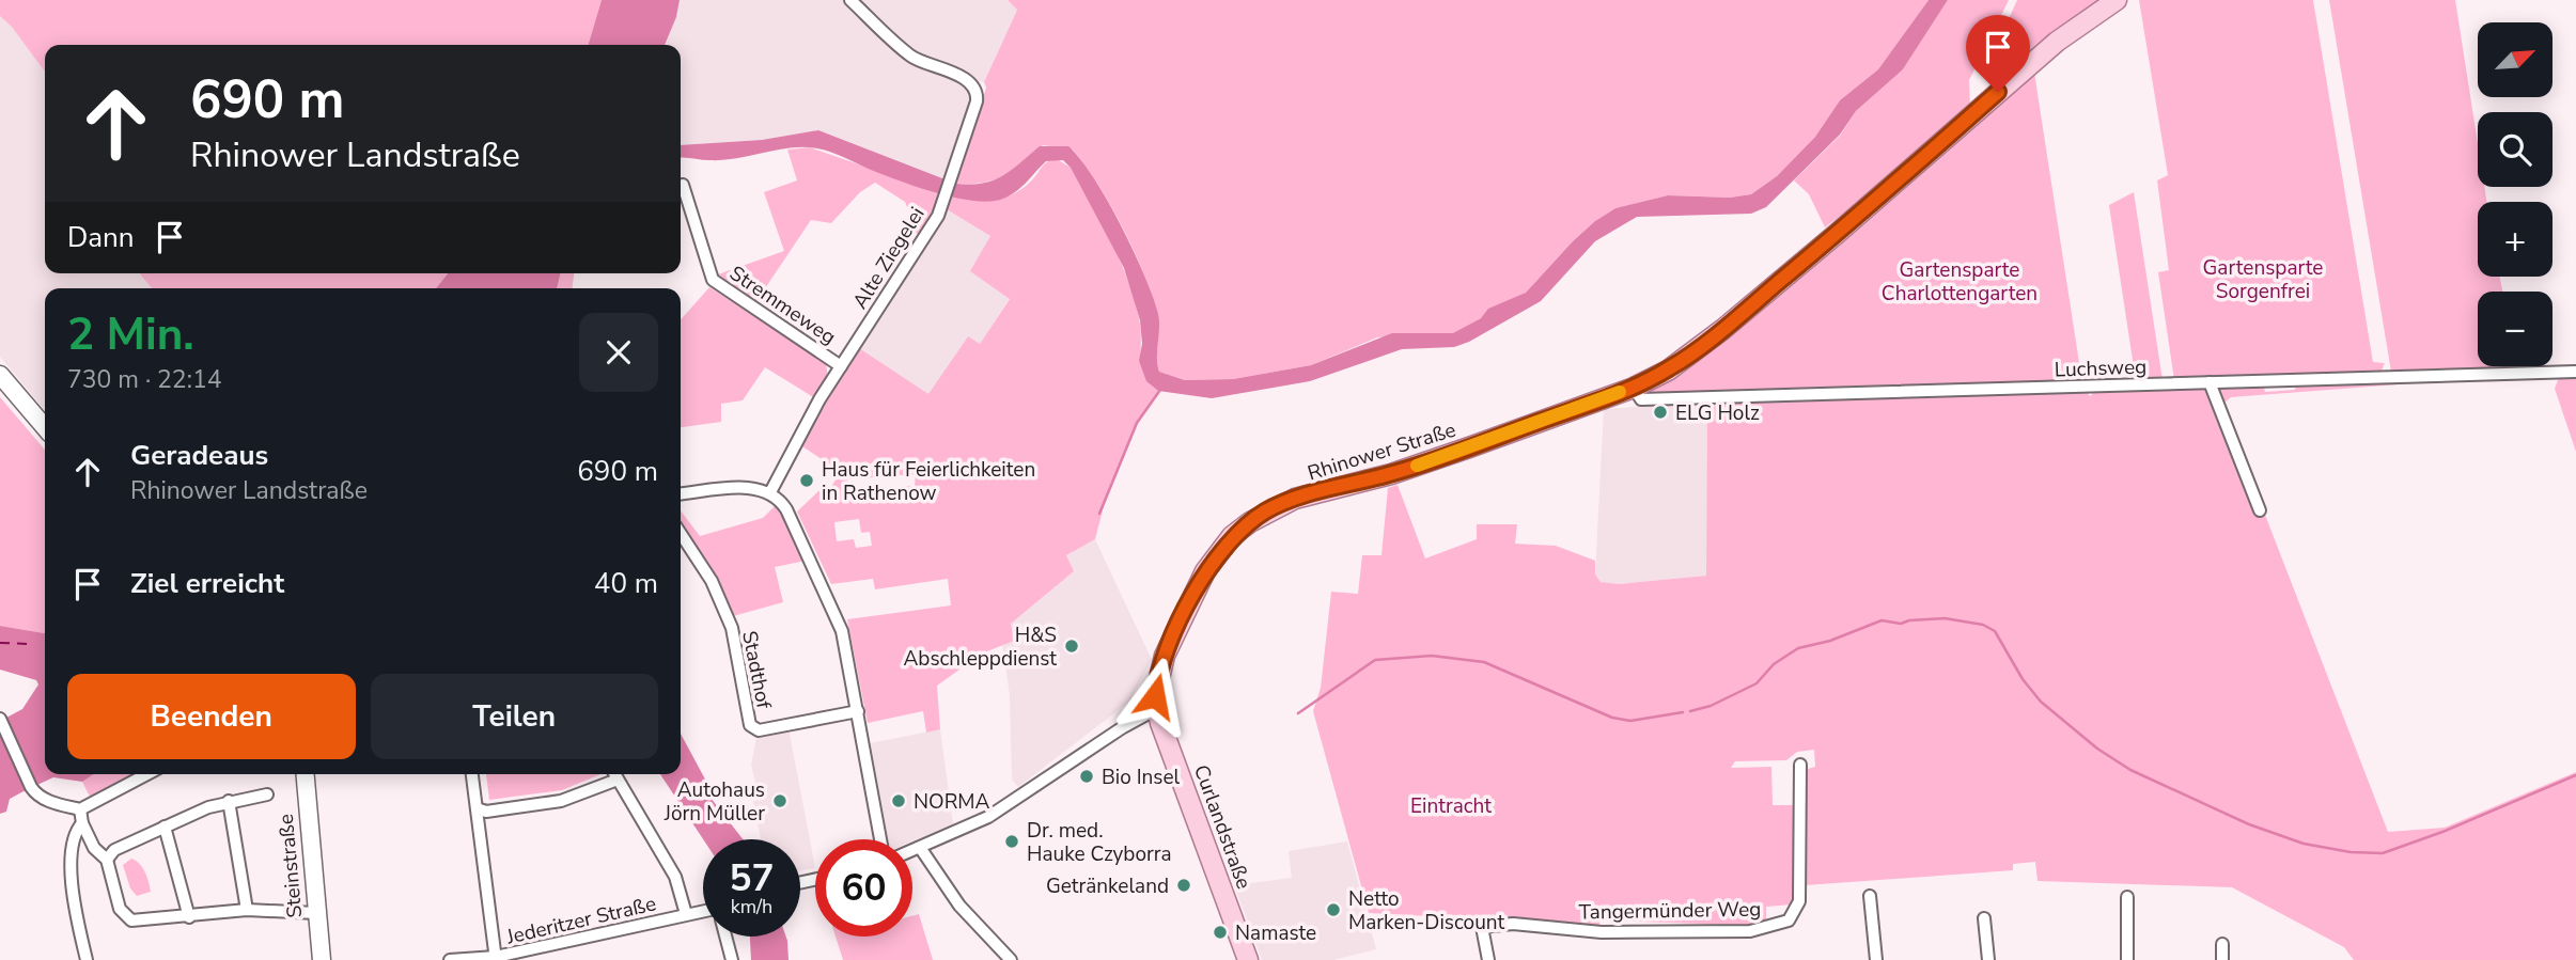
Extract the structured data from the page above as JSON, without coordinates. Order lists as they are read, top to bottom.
{
  "streets": {
    "main road": ["Rhinower Straße", "Curlandstraße", "Steinstraße"],
    "street": [
      "Alte Ziegelei",
      "Stremmeweg",
      "Luchsweg",
      "Stadthof",
      "Tangermünder Weg",
      "Jederitzer Straße"
    ]
  },
  "crossings": [
    ["Alte Ziegelei", "Stremmeweg"],
    ["Luchsweg", "Rhinower Straße"],
    ["Rhinower Straße", "Curlandstraße"]
  ],
  "parks": ["Gartensparte Sorgenfrei", "Gartensparte Charlottengarten", "Eintracht"],
  "places": [
    "ELG Holz",
    "Haus für Feierlichkeiten in Rathenow",
    "H&S Abschleppdienst",
    "Bio Insel",
    "Autohaus Jörn Müller",
    "NORMA",
    "Dr. med. Hauke Czyborra",
    "Getränkeland",
    "Netto Marken-Discount",
    "Namaste"
  ],
  "north": "top right",
  "page": {
    "map_buttons": ["+", "−"],
    "turn": ["690 m", "Rhinower Landstraße"],
    "then": "Dann",
    "heading": ["2 Min.", "730 m · 22:14"],
    "list": [
      {
        "name": "Geradeaus",
        "note": "Rhinower Landstraße",
        "value": "690 m"
      },
      {
        "name": "Ziel erreicht",
        "value": "40 m"
      }
    ],
    "buttons": ["Beenden", "Teilen"],
    "speed": "57 km/h",
    "limit": "60"
  }
}
